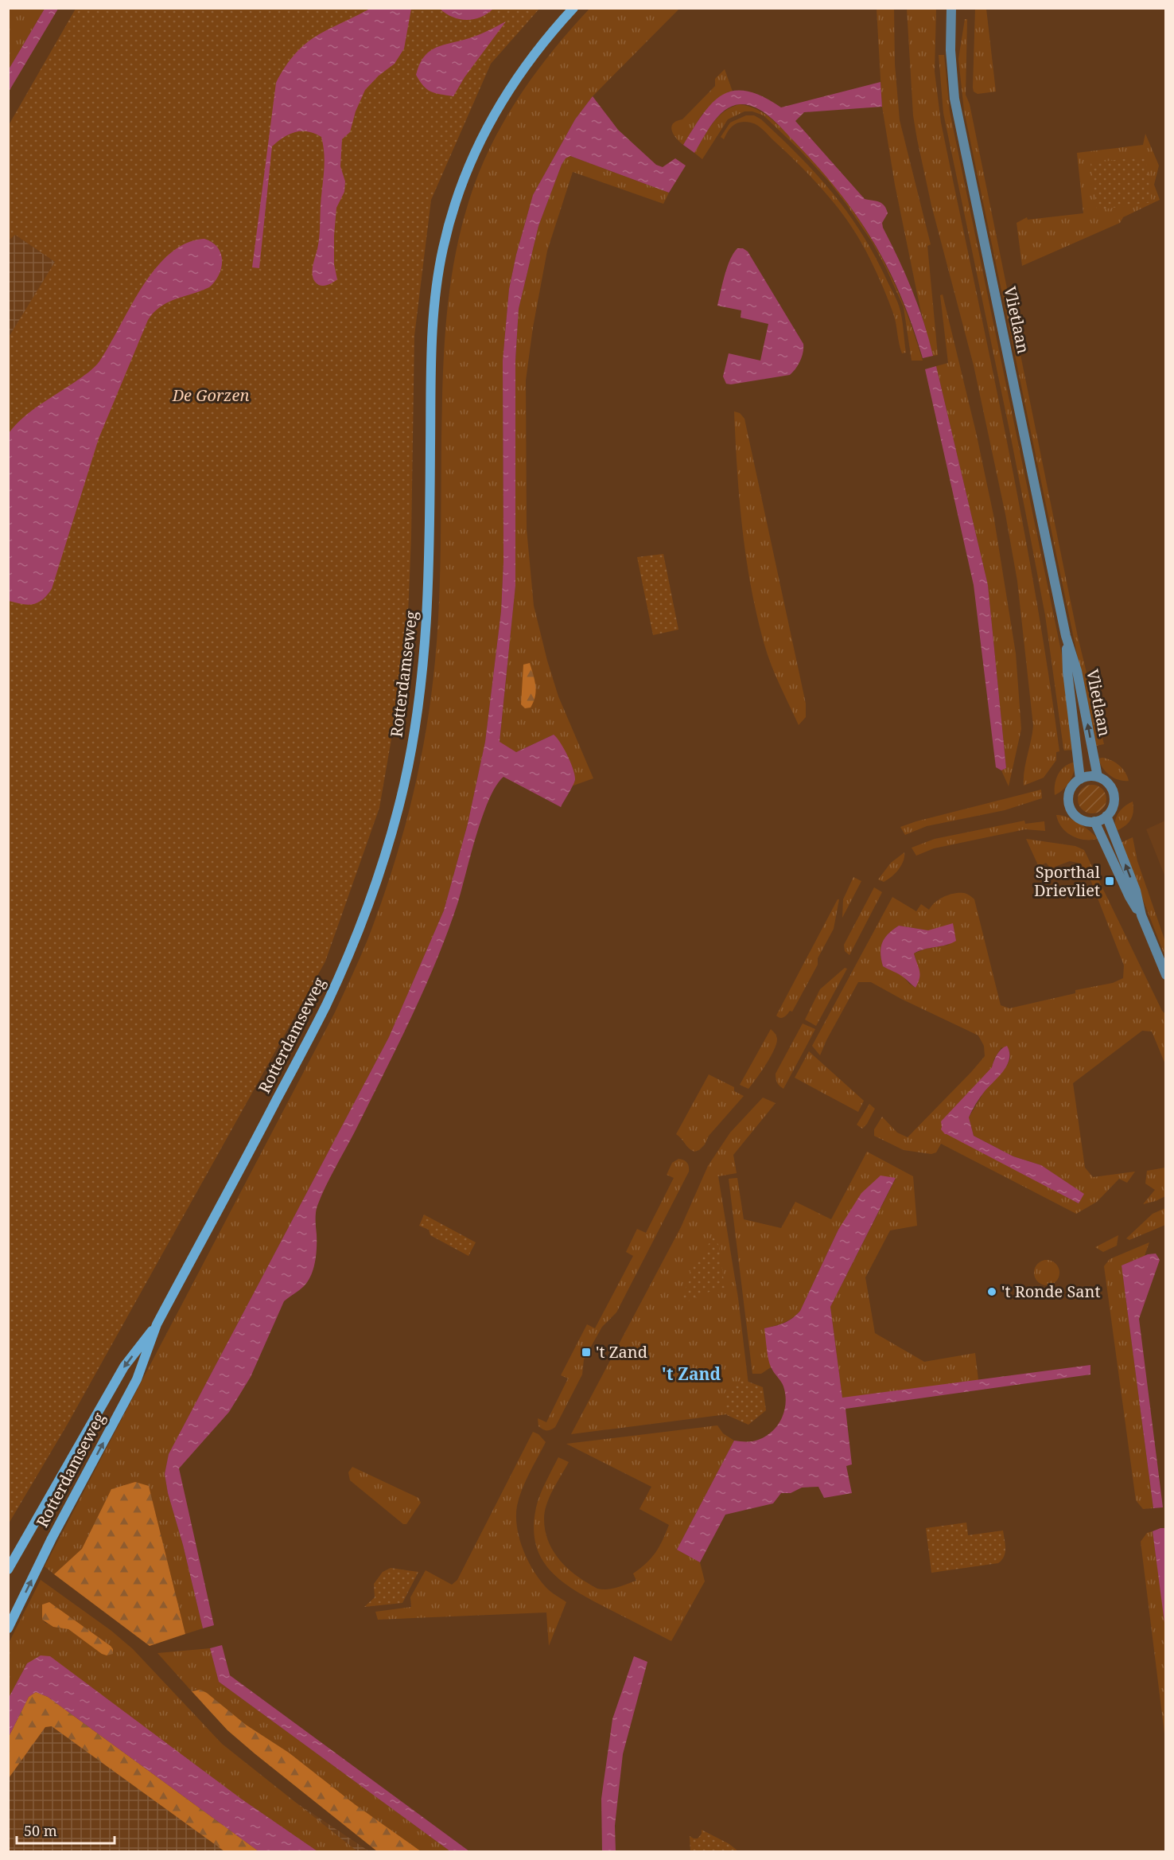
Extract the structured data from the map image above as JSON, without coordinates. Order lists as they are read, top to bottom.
{
  "streets": {
    "main road": ["Rotterdamseweg"],
    "street": ["Vlietlaan"]
  },
  "districts": ["'t Zand"],
  "parks": ["De Gorzen"],
  "places": {
    "transit": ["Sporthal Drievliet", "'t Zand"],
    "other": ["'t Ronde Sant"]
  },
  "scale_bar": "50 m"
}
